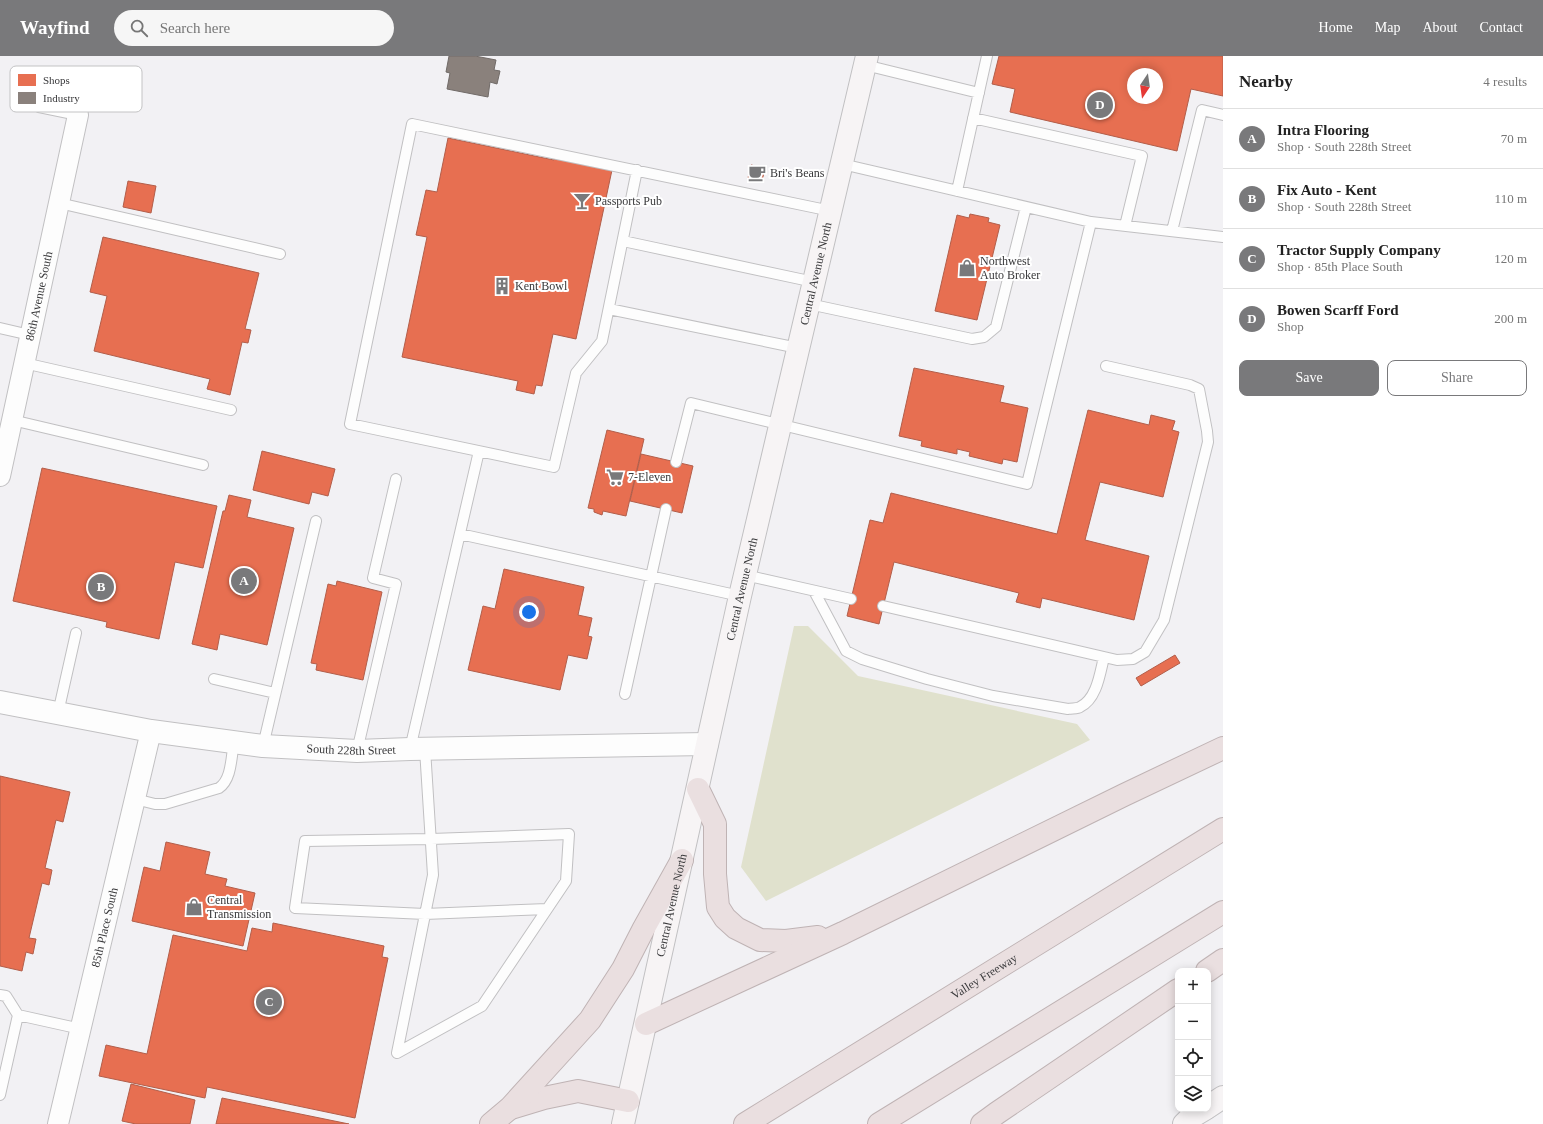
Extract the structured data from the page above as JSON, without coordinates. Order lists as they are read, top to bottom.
{
  "streets": {
    "highway": ["Valley Freeway"],
    "main road": ["Central Avenue North"],
    "street": ["86th Avenue South", "South 228th Street", "85th Place South"]
  },
  "crossings": [
    ["Central Avenue North", "South 228th Street"],
    ["South 228th Street", "85th Place South"]
  ],
  "places": {
    "cafe": ["Bri's Beans"],
    "bar": ["Passports Pub"],
    "shop": ["Northwest Auto Broker", "Central Transmission"],
    "building": ["Kent Bowl"],
    "supermarket": ["7-Eleven"]
  },
  "legend": ["Shops", "Industry"],
  "north": "bottom",
  "page": {
    "header": "Wayfind",
    "search": "Search here",
    "nav": [
      "Home",
      "Map",
      "About",
      "Contact"
    ],
    "heading": ["Nearby", "4 results"],
    "pins": [
      "D",
      "A",
      "B",
      "C"
    ],
    "list": [
      {
        "mark": "A",
        "name": "Intra Flooring",
        "note": "Shop · South 228th Street",
        "value": "70 m"
      },
      {
        "mark": "B",
        "name": "Fix Auto - Kent",
        "note": "Shop · South 228th Street",
        "value": "110 m"
      },
      {
        "mark": "C",
        "name": "Tractor Supply Company",
        "note": "Shop · 85th Place South",
        "value": "120 m"
      },
      {
        "mark": "D",
        "name": "Bowen Scarff Ford",
        "note": "Shop",
        "value": "200 m"
      }
    ],
    "buttons": ["Save", "Share"],
    "map_buttons": ["+", "−"]
  }
}
